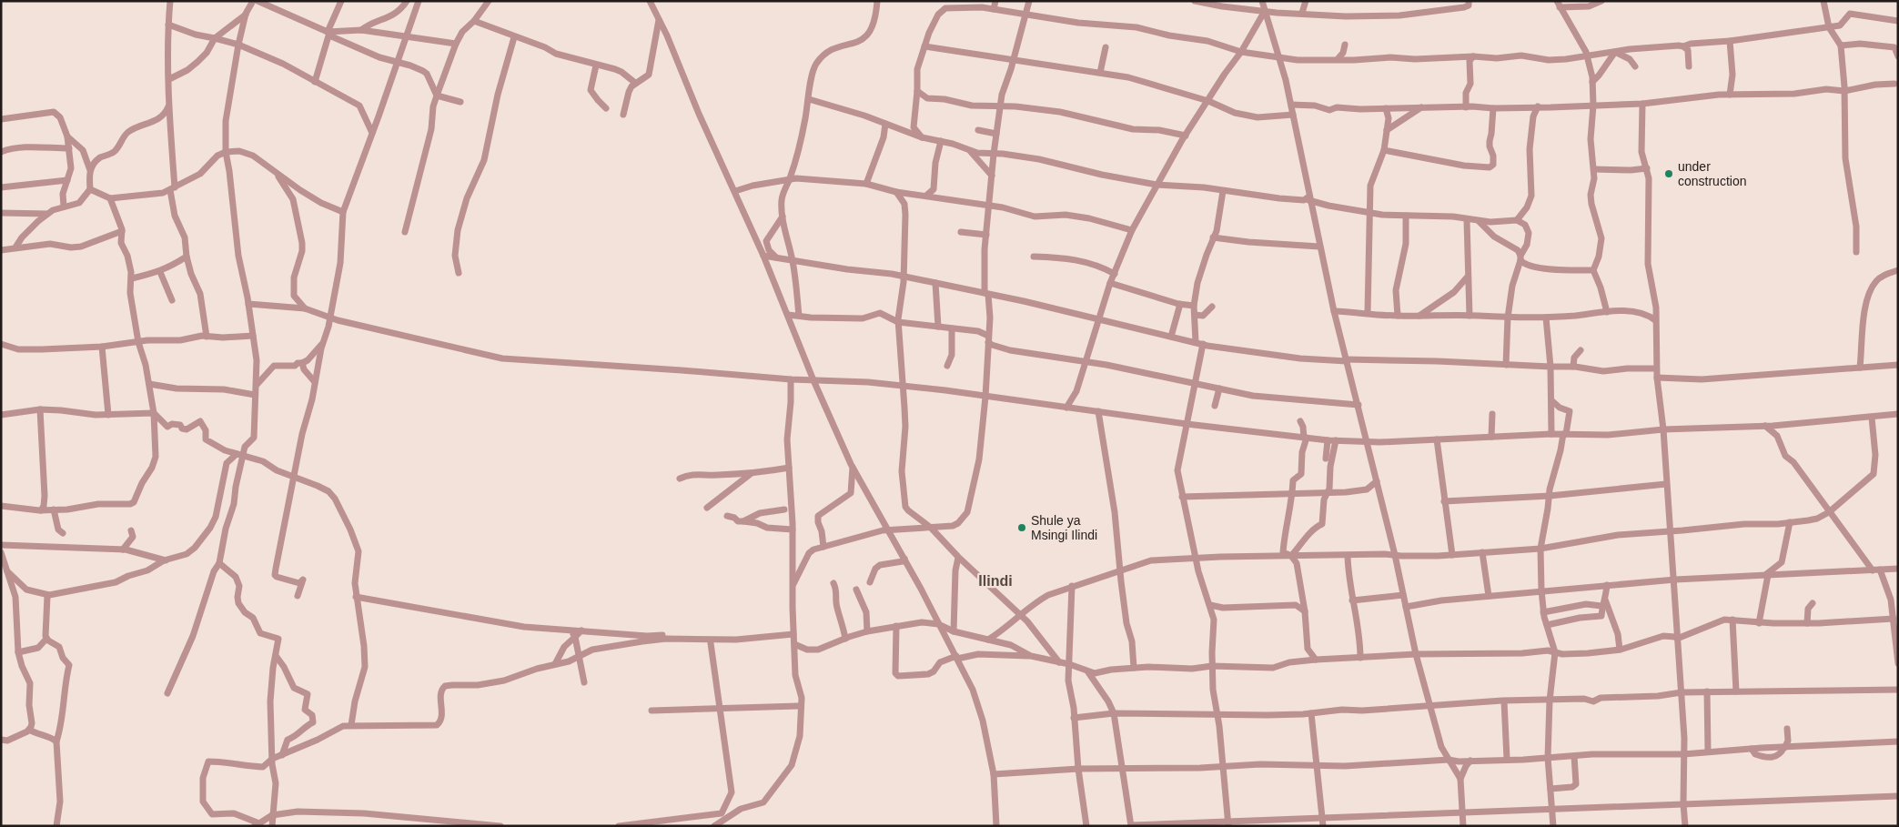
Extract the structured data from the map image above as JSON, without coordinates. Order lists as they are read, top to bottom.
{
  "districts": ["Ilindi"],
  "places": ["under construction", "Shule ya Msingi Ilindi"]
}
